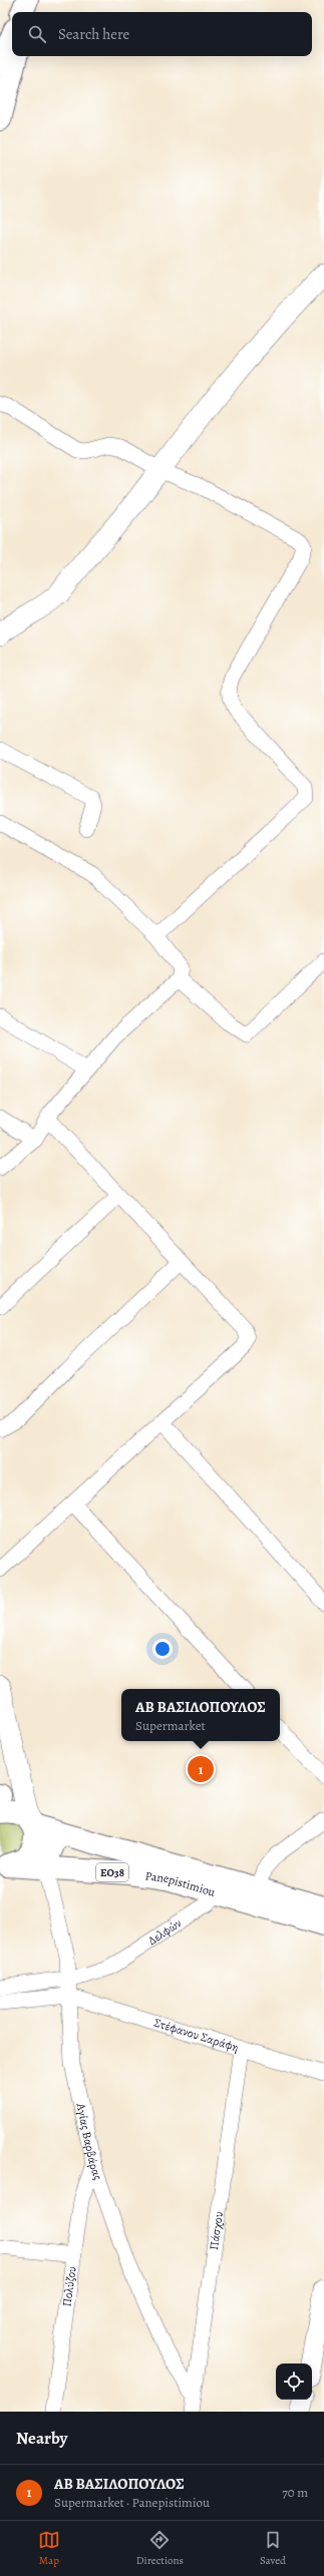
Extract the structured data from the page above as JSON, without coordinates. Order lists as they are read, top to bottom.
{
  "streets": {
    "main road": ["ΕΟ38", "Panepistimiou"],
    "street": [
      "Δελφών",
      "Στέφανου Σαράφη",
      "Αγίας Βαρβάρας",
      "Πάσχου",
      "Πολύζου"
    ]
  },
  "crossings": [
    ["ΕΟ38", "Panepistimiou"],
    ["Panepistimiou", "Δελφών"],
    ["Panepistimiou", "Αγίας Βαρβάρας"],
    ["Δελφών", "Αγίας Βαρβάρας"],
    ["Στέφανου Σαράφη", "Αγίας Βαρβάρας"],
    ["Στέφανου Σαράφη", "Πάσχου"],
    ["Αγίας Βαρβάρας", "Πάσχου"],
    ["Αγίας Βαρβάρας", "Πολύζου"]
  ],
  "page": {
    "search": "Search here",
    "popup": ["ΑΒ ΒΑΣΙΛΟΠΟΥΛΟΣ", "Supermarket"],
    "pins": "1",
    "heading": "Nearby",
    "list": [
      {
        "mark": "1",
        "name": "ΑΒ ΒΑΣΙΛΟΠΟΥΛΟΣ",
        "note": "Supermarket · Panepistimiou",
        "value": "70 m"
      }
    ],
    "nav": ["Map", "Directions", "Saved"]
  }
}
